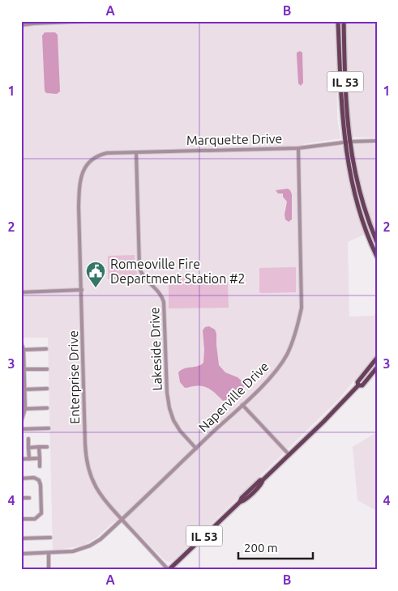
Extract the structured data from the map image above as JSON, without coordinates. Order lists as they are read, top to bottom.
{
  "streets": {
    "main road": ["IL 53"],
    "street": [
      "Marquette Drive",
      "Lakeside Drive",
      "Enterprise Drive",
      "Naperville Drive"
    ]
  },
  "crossings": [
    ["IL 53", "Marquette Drive"],
    ["IL 53", "Enterprise Drive"],
    ["Marquette Drive", "Lakeside Drive"],
    ["Marquette Drive", "Enterprise Drive"],
    ["Marquette Drive", "Naperville Drive"],
    ["Lakeside Drive", "Naperville Drive"],
    ["Enterprise Drive", "Naperville Drive"]
  ],
  "places": {
    "public building": ["Romeoville Fire Department Station #2"]
  },
  "scale_bar": "200 m",
  "grid": {
    "columns": ["A", "B"],
    "rows": [
      "1",
      "2",
      "3",
      "4"
    ]
  }
}
